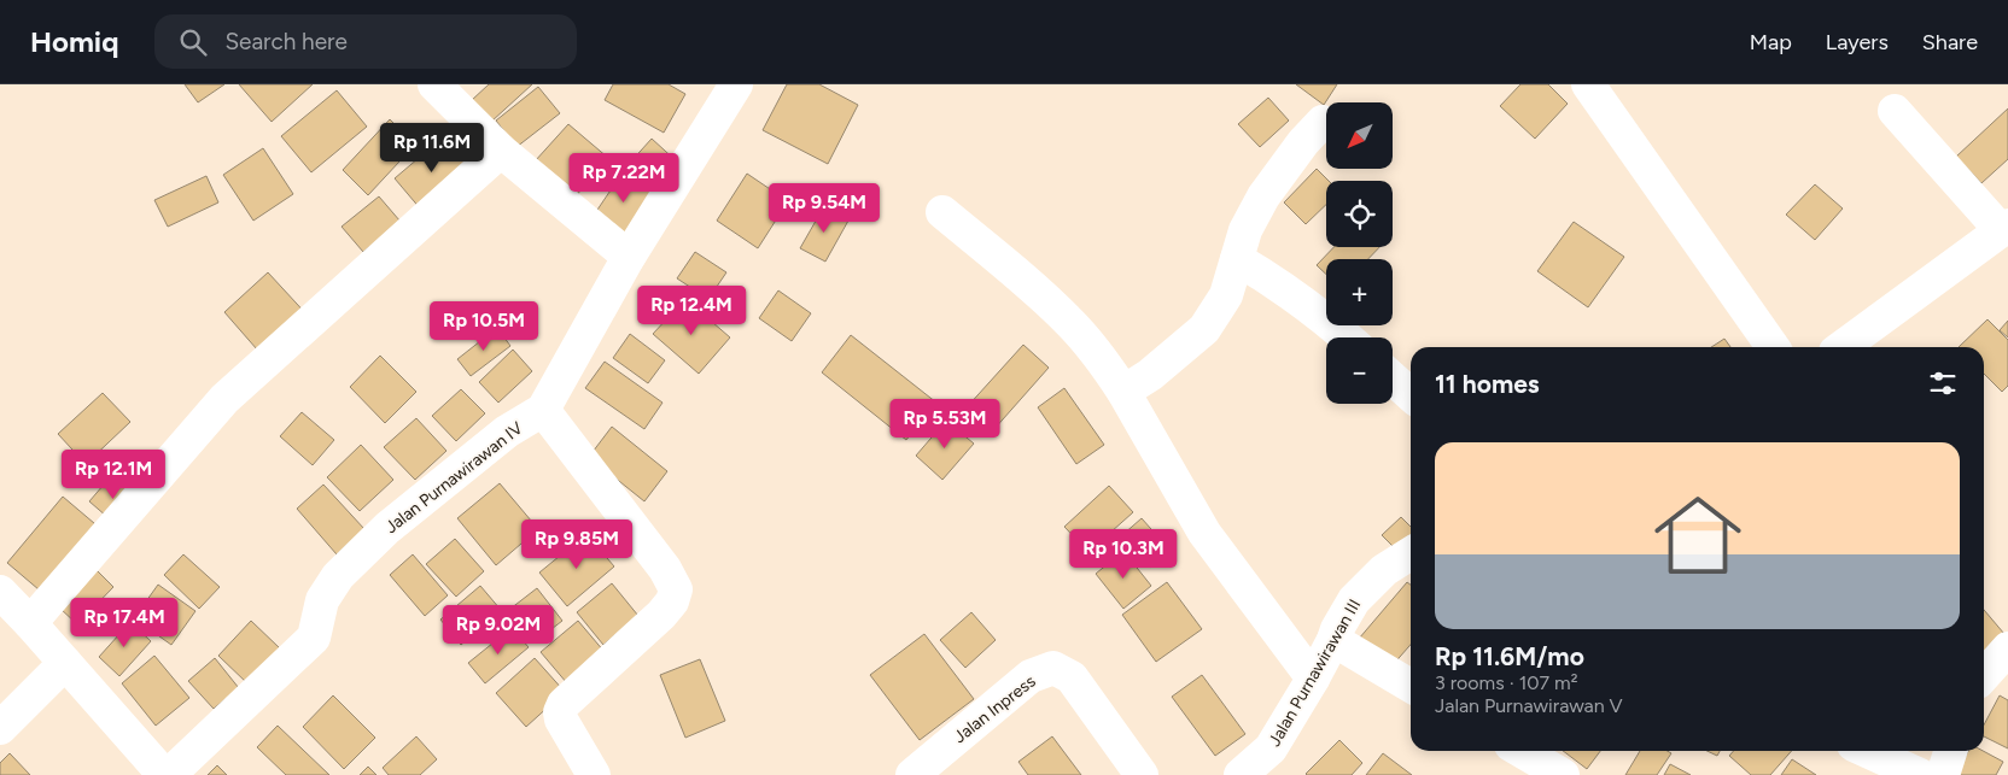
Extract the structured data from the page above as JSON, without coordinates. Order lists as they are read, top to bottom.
{
  "streets": {
    "street": ["Jalan Purnawirawan IV", "Jalan Purnawirawan III", "Jalan Inpress"]
  },
  "north": "bottom left",
  "page": {
    "header": "Homiq",
    "search": "Search here",
    "nav": ["Map", "Layers", "Share"],
    "map_buttons": ["+", "−"],
    "price": [
      "Rp 11.6M",
      "Rp 7.22M",
      "Rp 9.54M",
      "Rp 12.4M",
      "Rp 10.5M",
      "Rp 5.53M",
      "Rp 12.1M",
      "Rp 9.85M",
      "Rp 10.3M",
      "Rp 17.4M",
      "Rp 9.02M"
    ],
    "heading": "11 homes",
    "list": [
      {
        "name": "Rp 11.6M/mo",
        "note": "3 rooms · 107 m² · Jalan Purnawirawan V"
      }
    ]
  }
}
